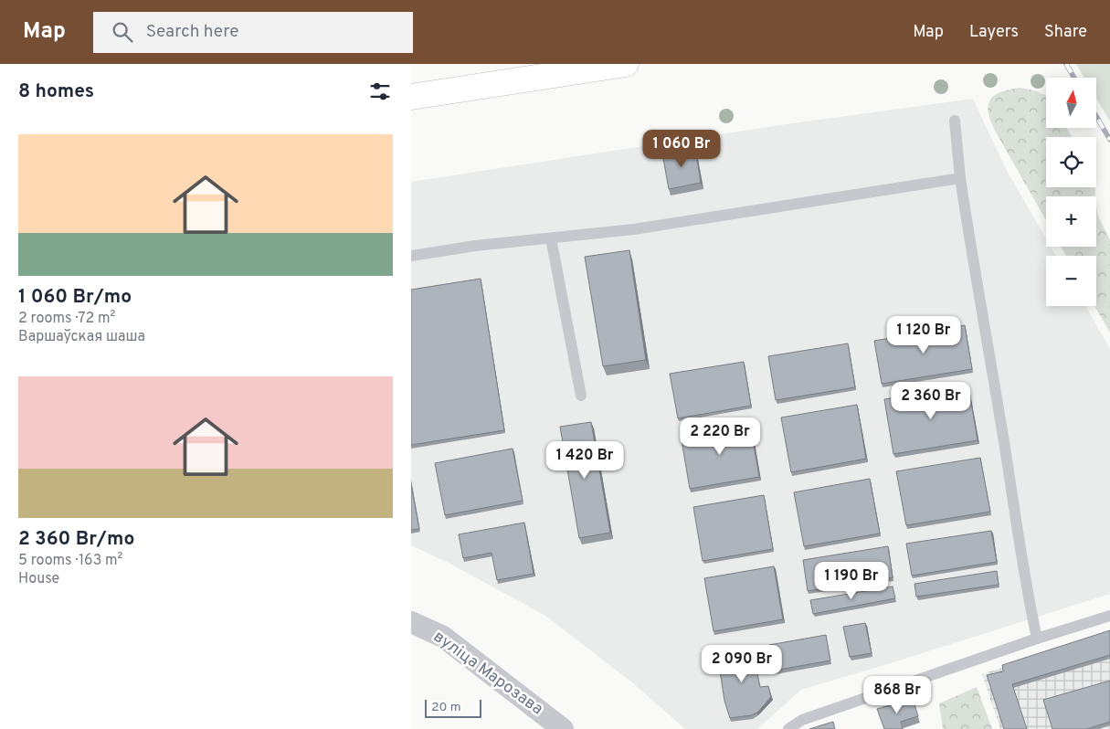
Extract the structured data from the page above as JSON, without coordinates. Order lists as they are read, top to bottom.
{
  "streets": {
    "street": ["вуліца Марозава"]
  },
  "scale_bar": "20 m",
  "north": "top",
  "page": {
    "header": "Map",
    "search": "Search here",
    "nav": ["Map", "Layers", "Share"],
    "heading": "8 homes",
    "map_buttons": ["+", "−"],
    "list": [
      {
        "name": "1 060 Br/mo",
        "note": "2 rooms · 72 m² · Варшаўская шаша"
      },
      {
        "name": "2 360 Br/mo",
        "note": "5 rooms · 163 m² · House"
      }
    ],
    "price": [
      "1 060 Br",
      "1 120 Br",
      "2 360 Br",
      "2 220 Br",
      "1 420 Br",
      "1 190 Br",
      "2 090 Br",
      "868 Br"
    ],
    "scale": "20 m"
  }
}
